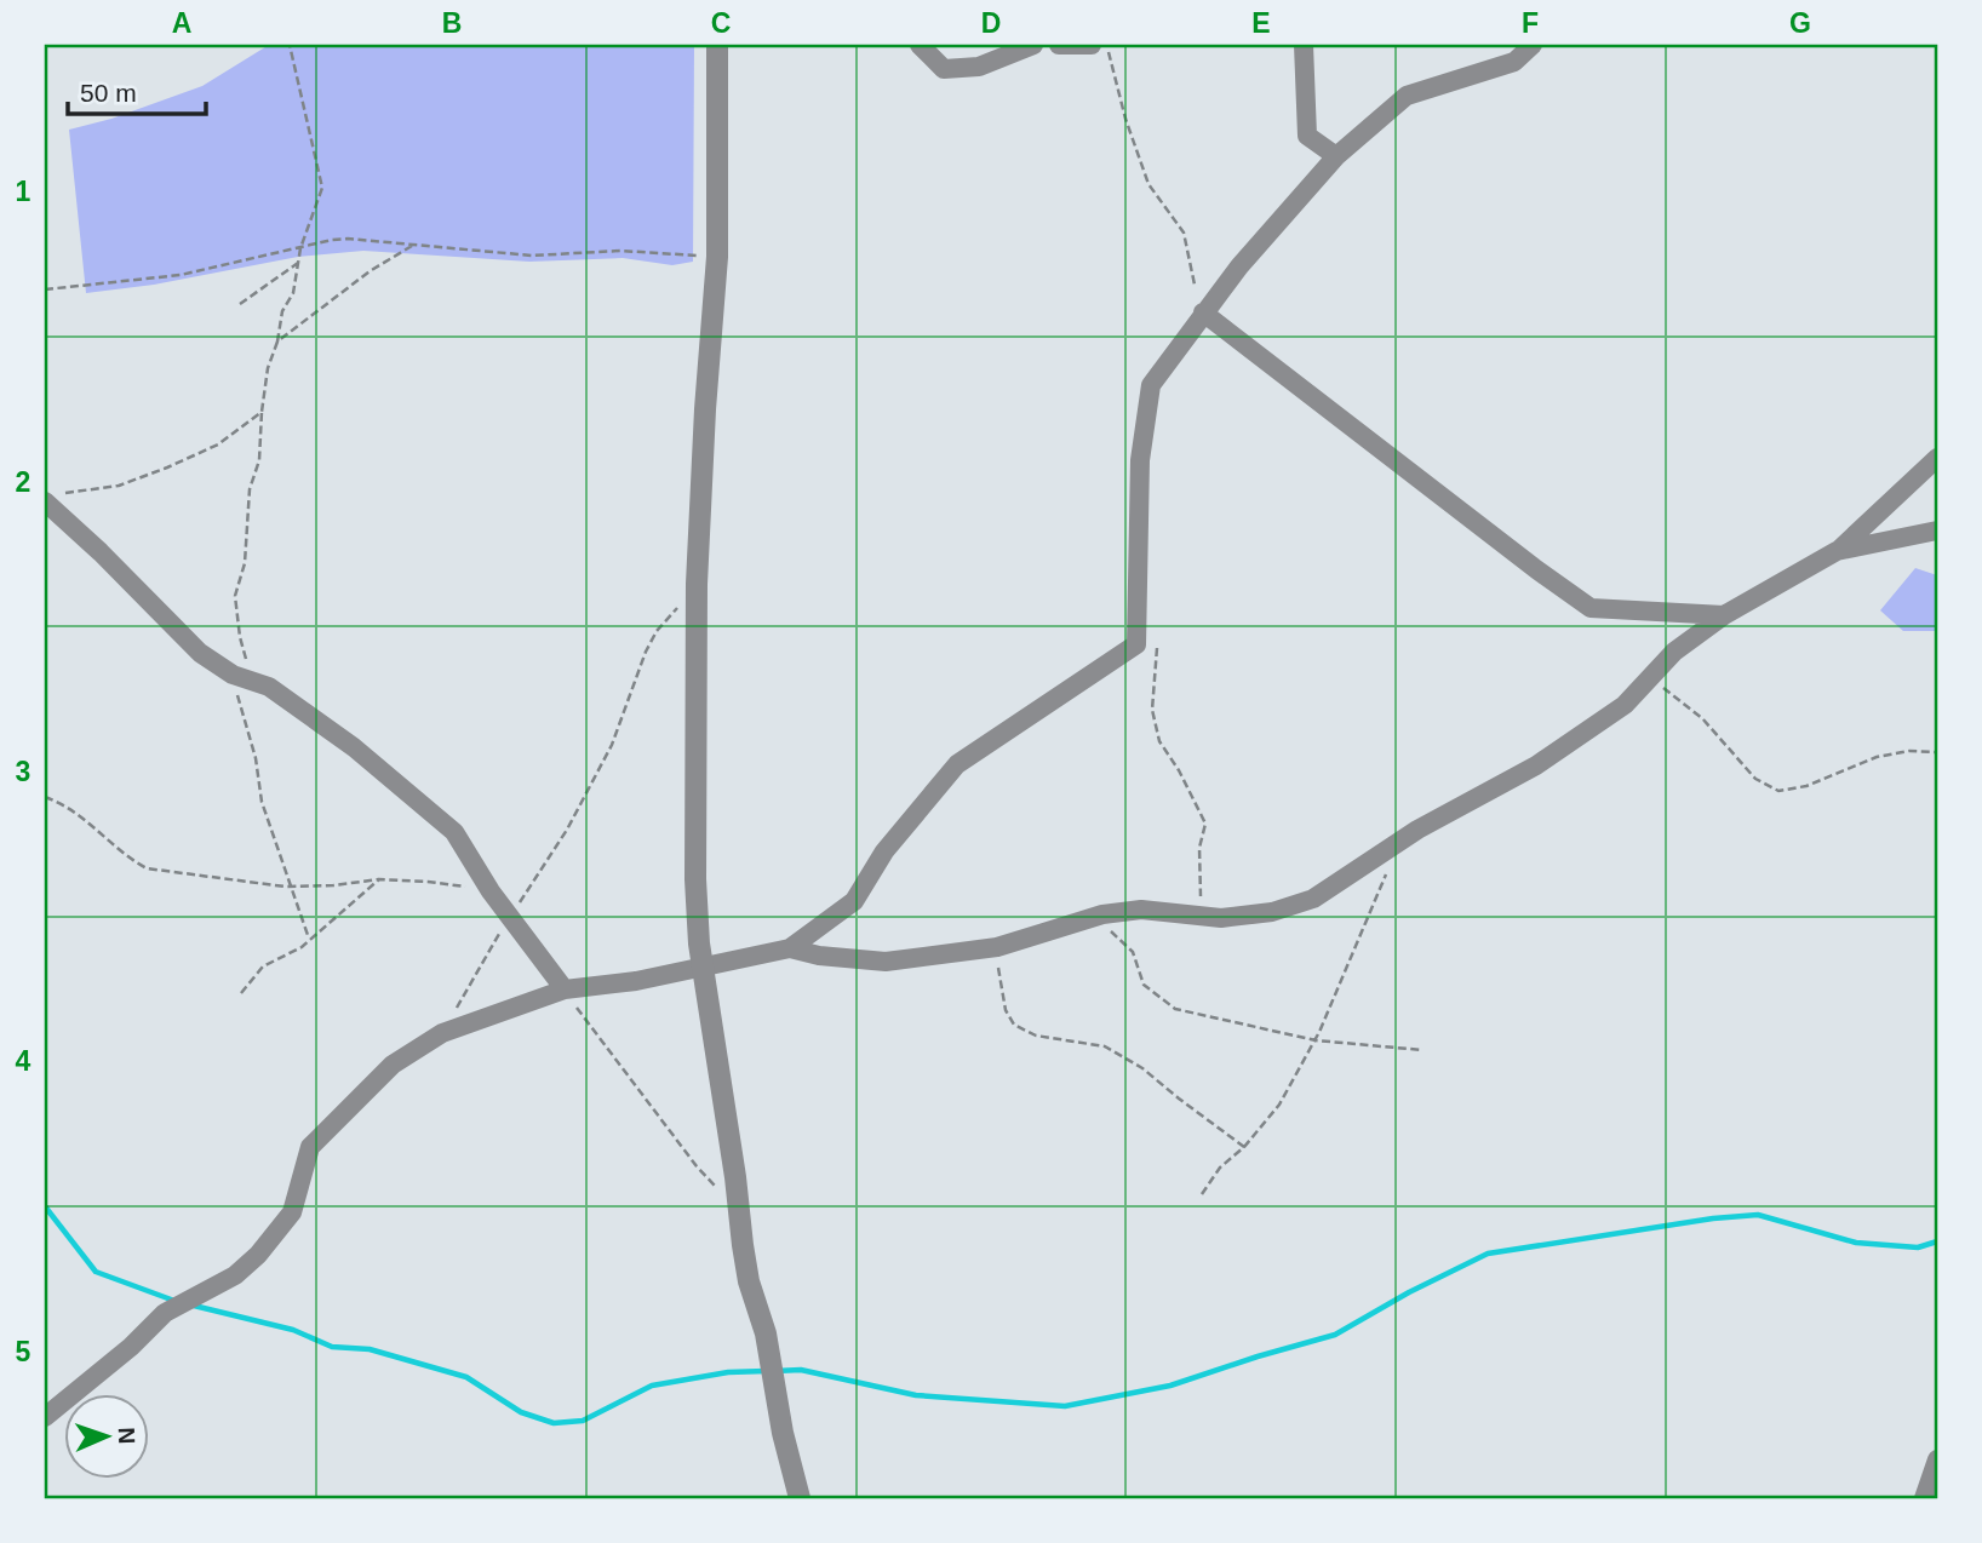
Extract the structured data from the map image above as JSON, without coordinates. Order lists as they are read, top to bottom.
{
  "scale_bar": "50 m",
  "north": "right",
  "grid": {
    "columns": [
      "A",
      "B",
      "C",
      "D",
      "E",
      "F",
      "G"
    ],
    "rows": [
      "1",
      "2",
      "3",
      "4",
      "5"
    ]
  }
}
